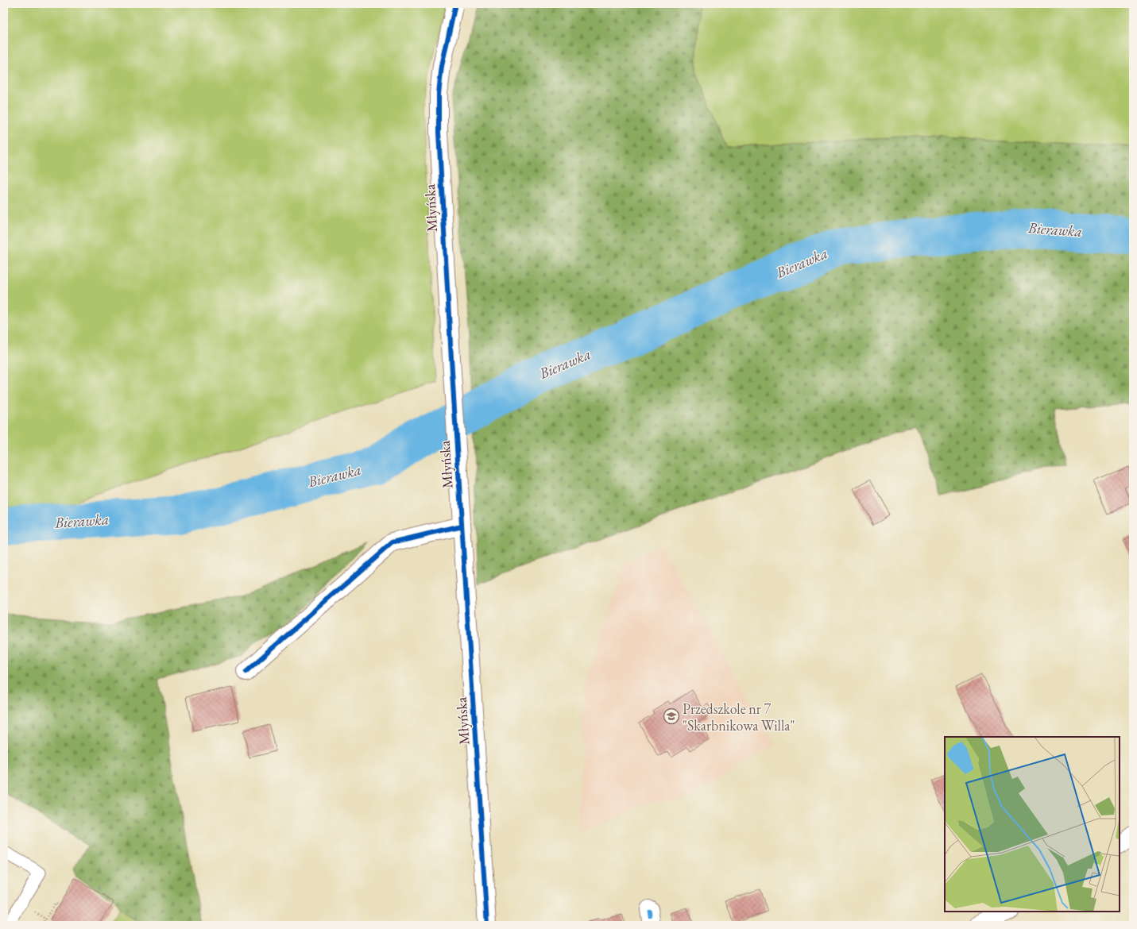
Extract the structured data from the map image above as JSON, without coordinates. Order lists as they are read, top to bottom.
{
  "streets": {
    "street": ["Młyńska"]
  },
  "water": ["Bierawka"],
  "places": {
    "school or university": ["Przedszkole nr 7 \"Skarbnikowa Willa\""]
  }
}
